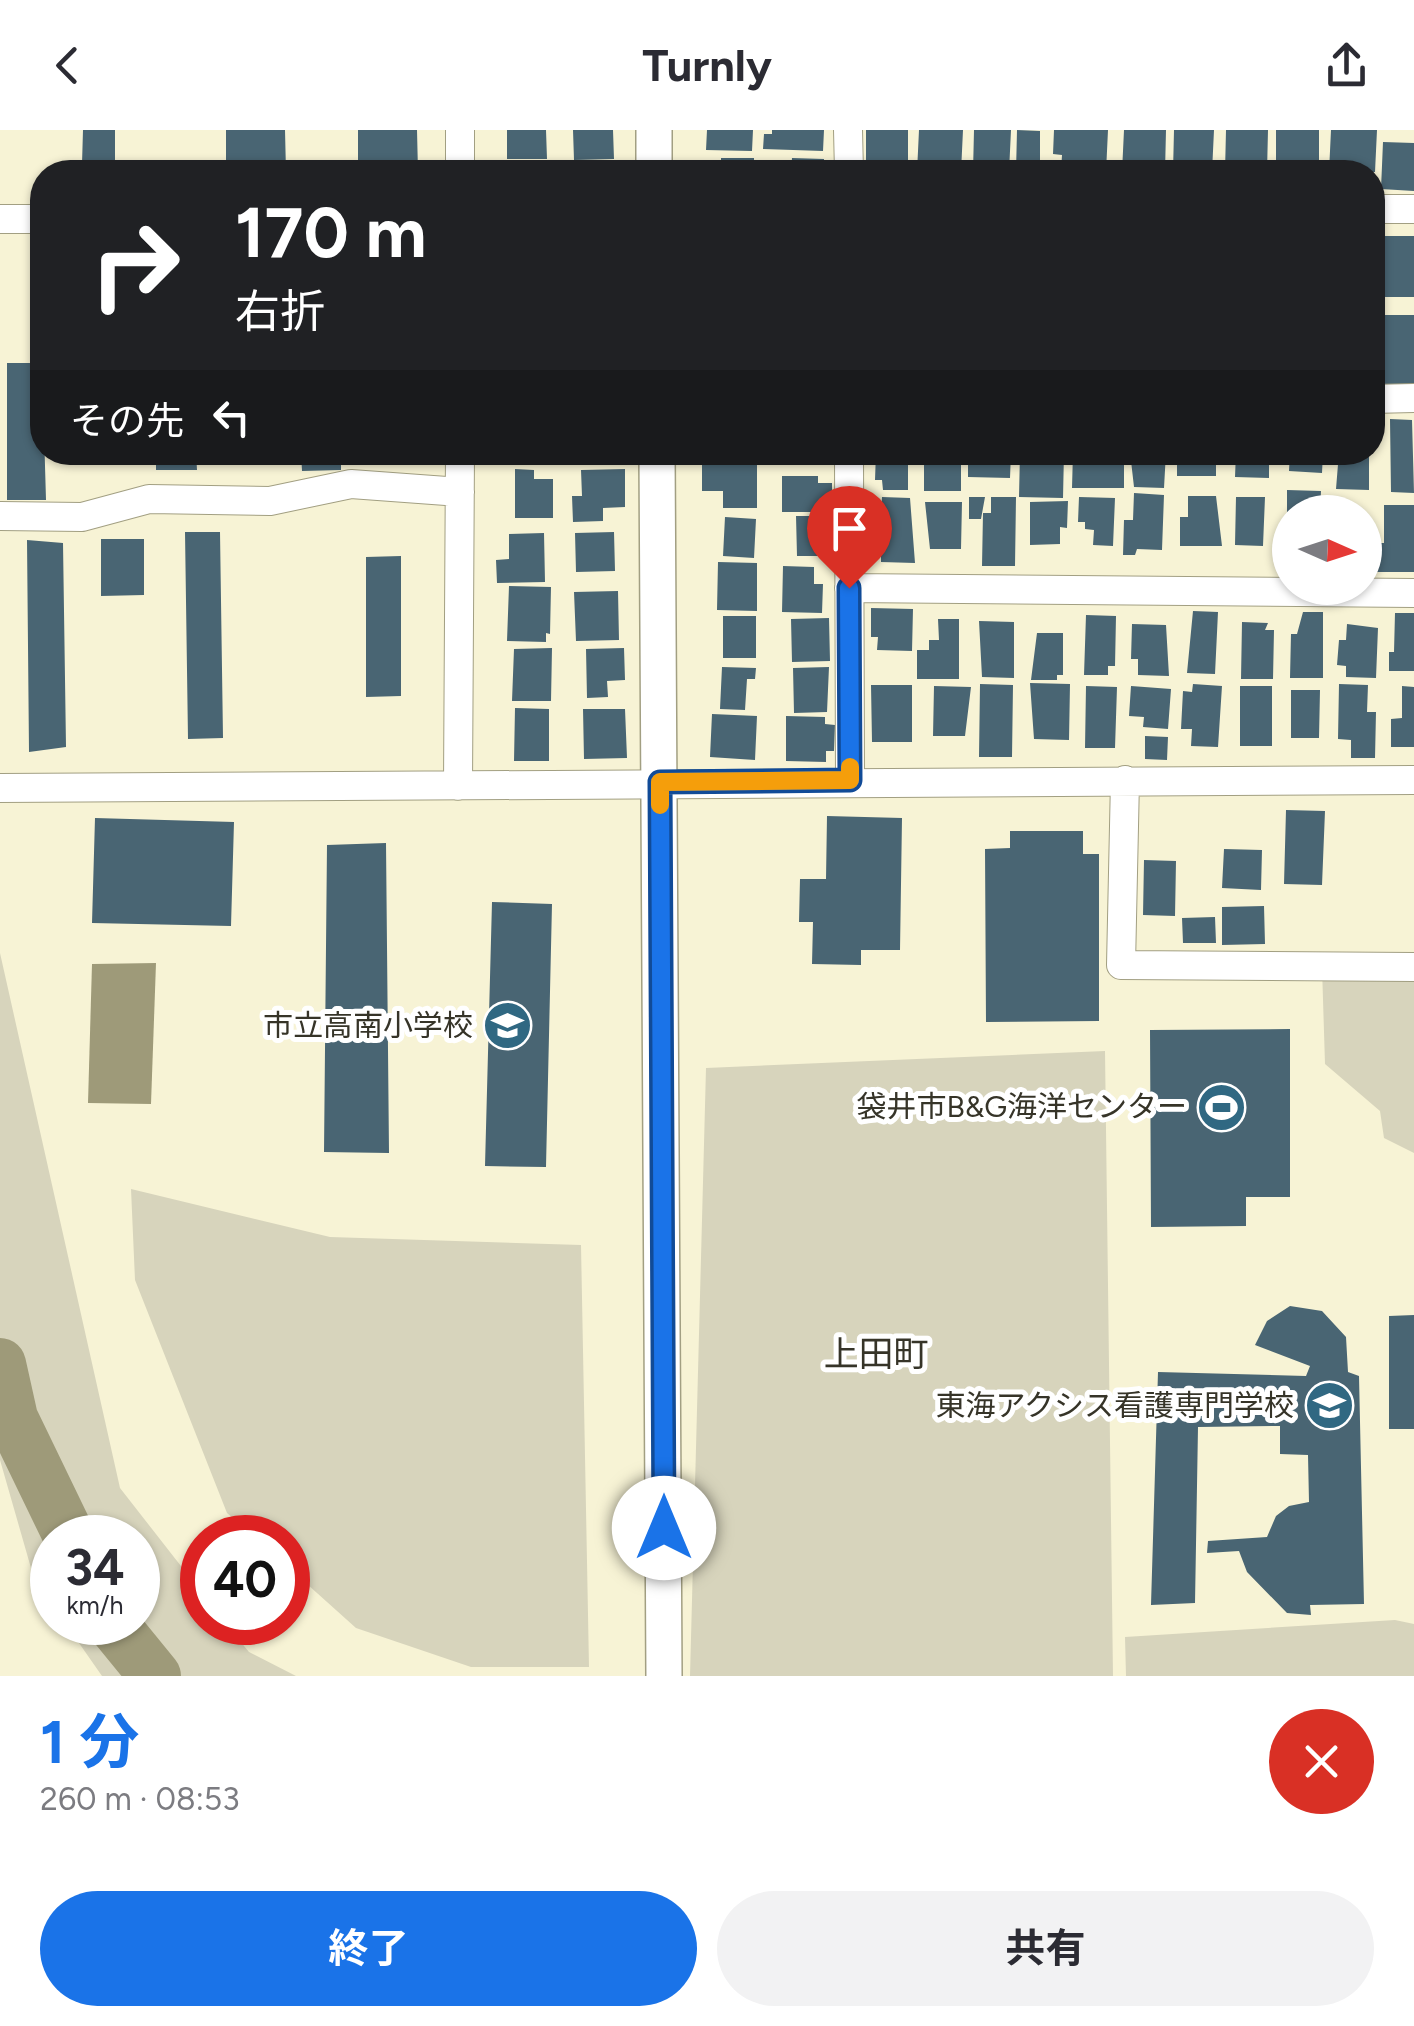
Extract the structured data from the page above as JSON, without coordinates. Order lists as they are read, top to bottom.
{
  "districts": ["上田町"],
  "places": {
    "school or university": ["市立高南小学校", "東海アクシス看護専門学校"],
    "sports": ["袋井市B&G海洋センター"]
  },
  "north": "right",
  "page": {
    "header": "Turnly",
    "turn": ["170 m", "右折"],
    "then": "その先",
    "speed": "34 km/h",
    "limit": "40",
    "heading": ["1 分", "260 m · 08:53"],
    "buttons": ["終了", "共有"]
  }
}
